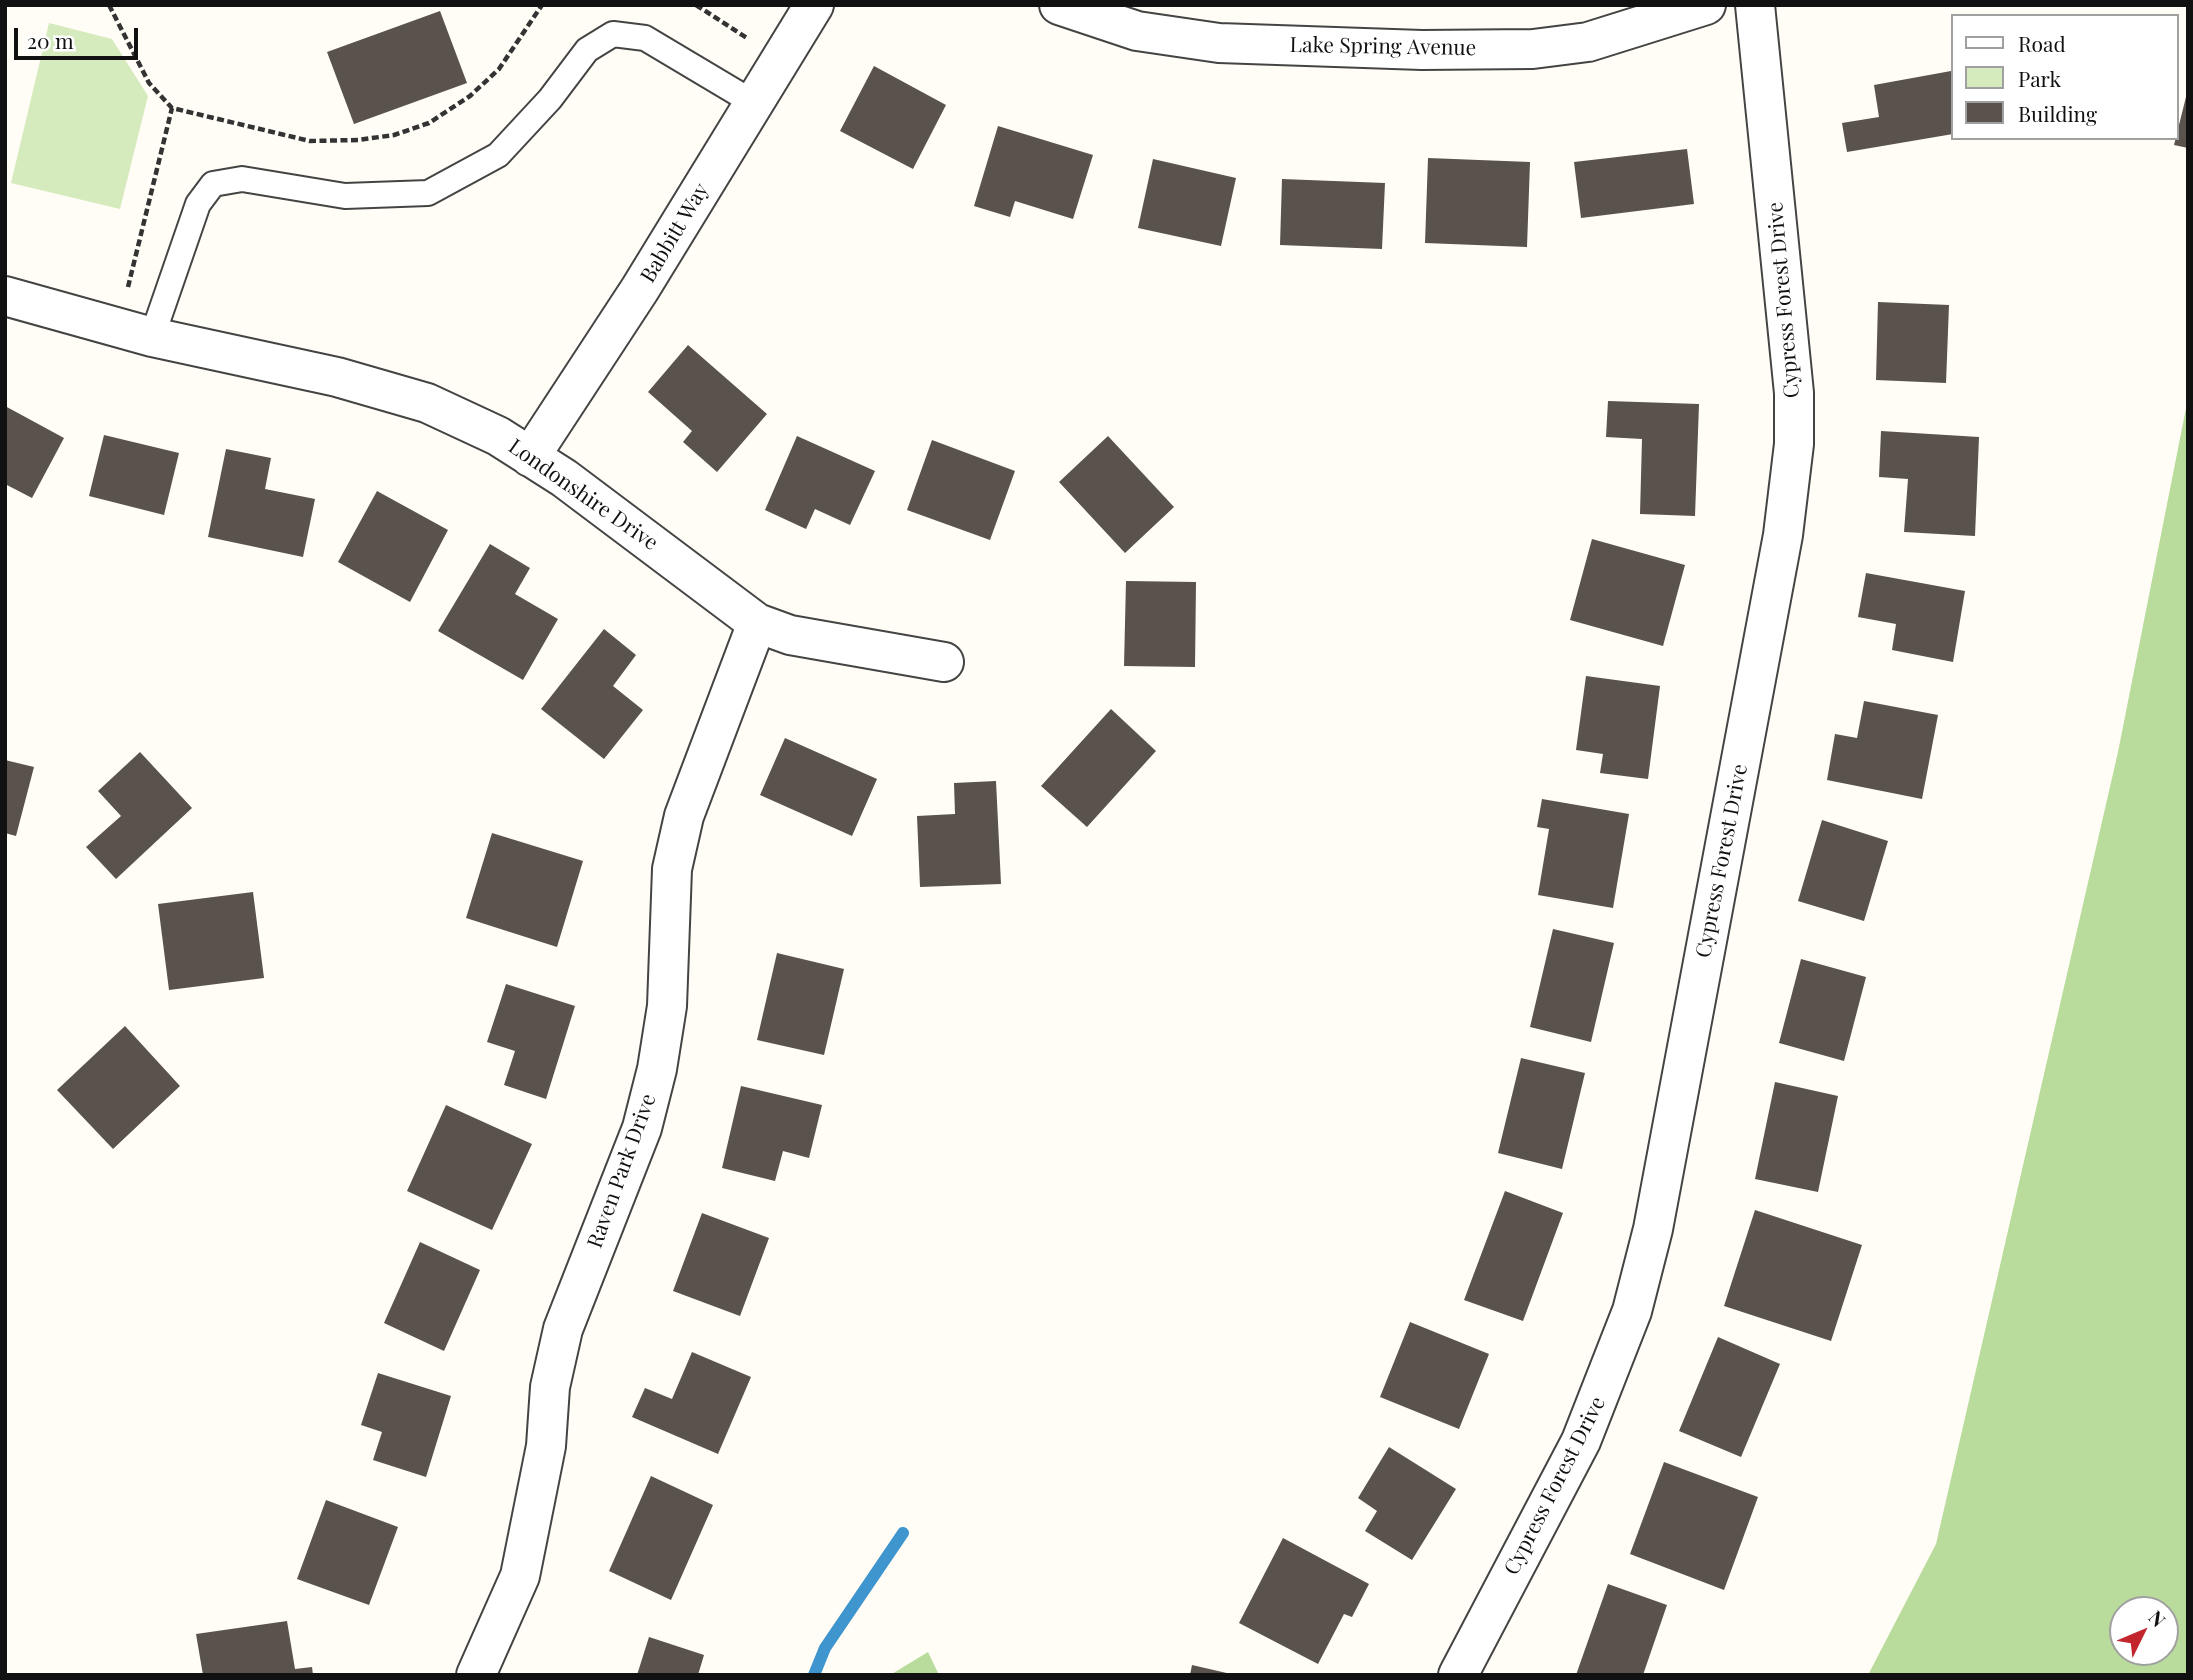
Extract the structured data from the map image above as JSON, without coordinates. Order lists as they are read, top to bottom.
{
  "streets": {
    "street": [
      "Lake Spring Avenue",
      "Babbitt Way",
      "Cypress Forest Drive",
      "Londonshire Drive",
      "Raven Park Drive"
    ]
  },
  "crossings": [
    ["Babbitt Way", "Londonshire Drive"],
    ["Londonshire Drive", "Raven Park Drive"]
  ],
  "legend": ["Road", "Park", "Building"],
  "scale_bar": "20 m",
  "north": "top right"
}
